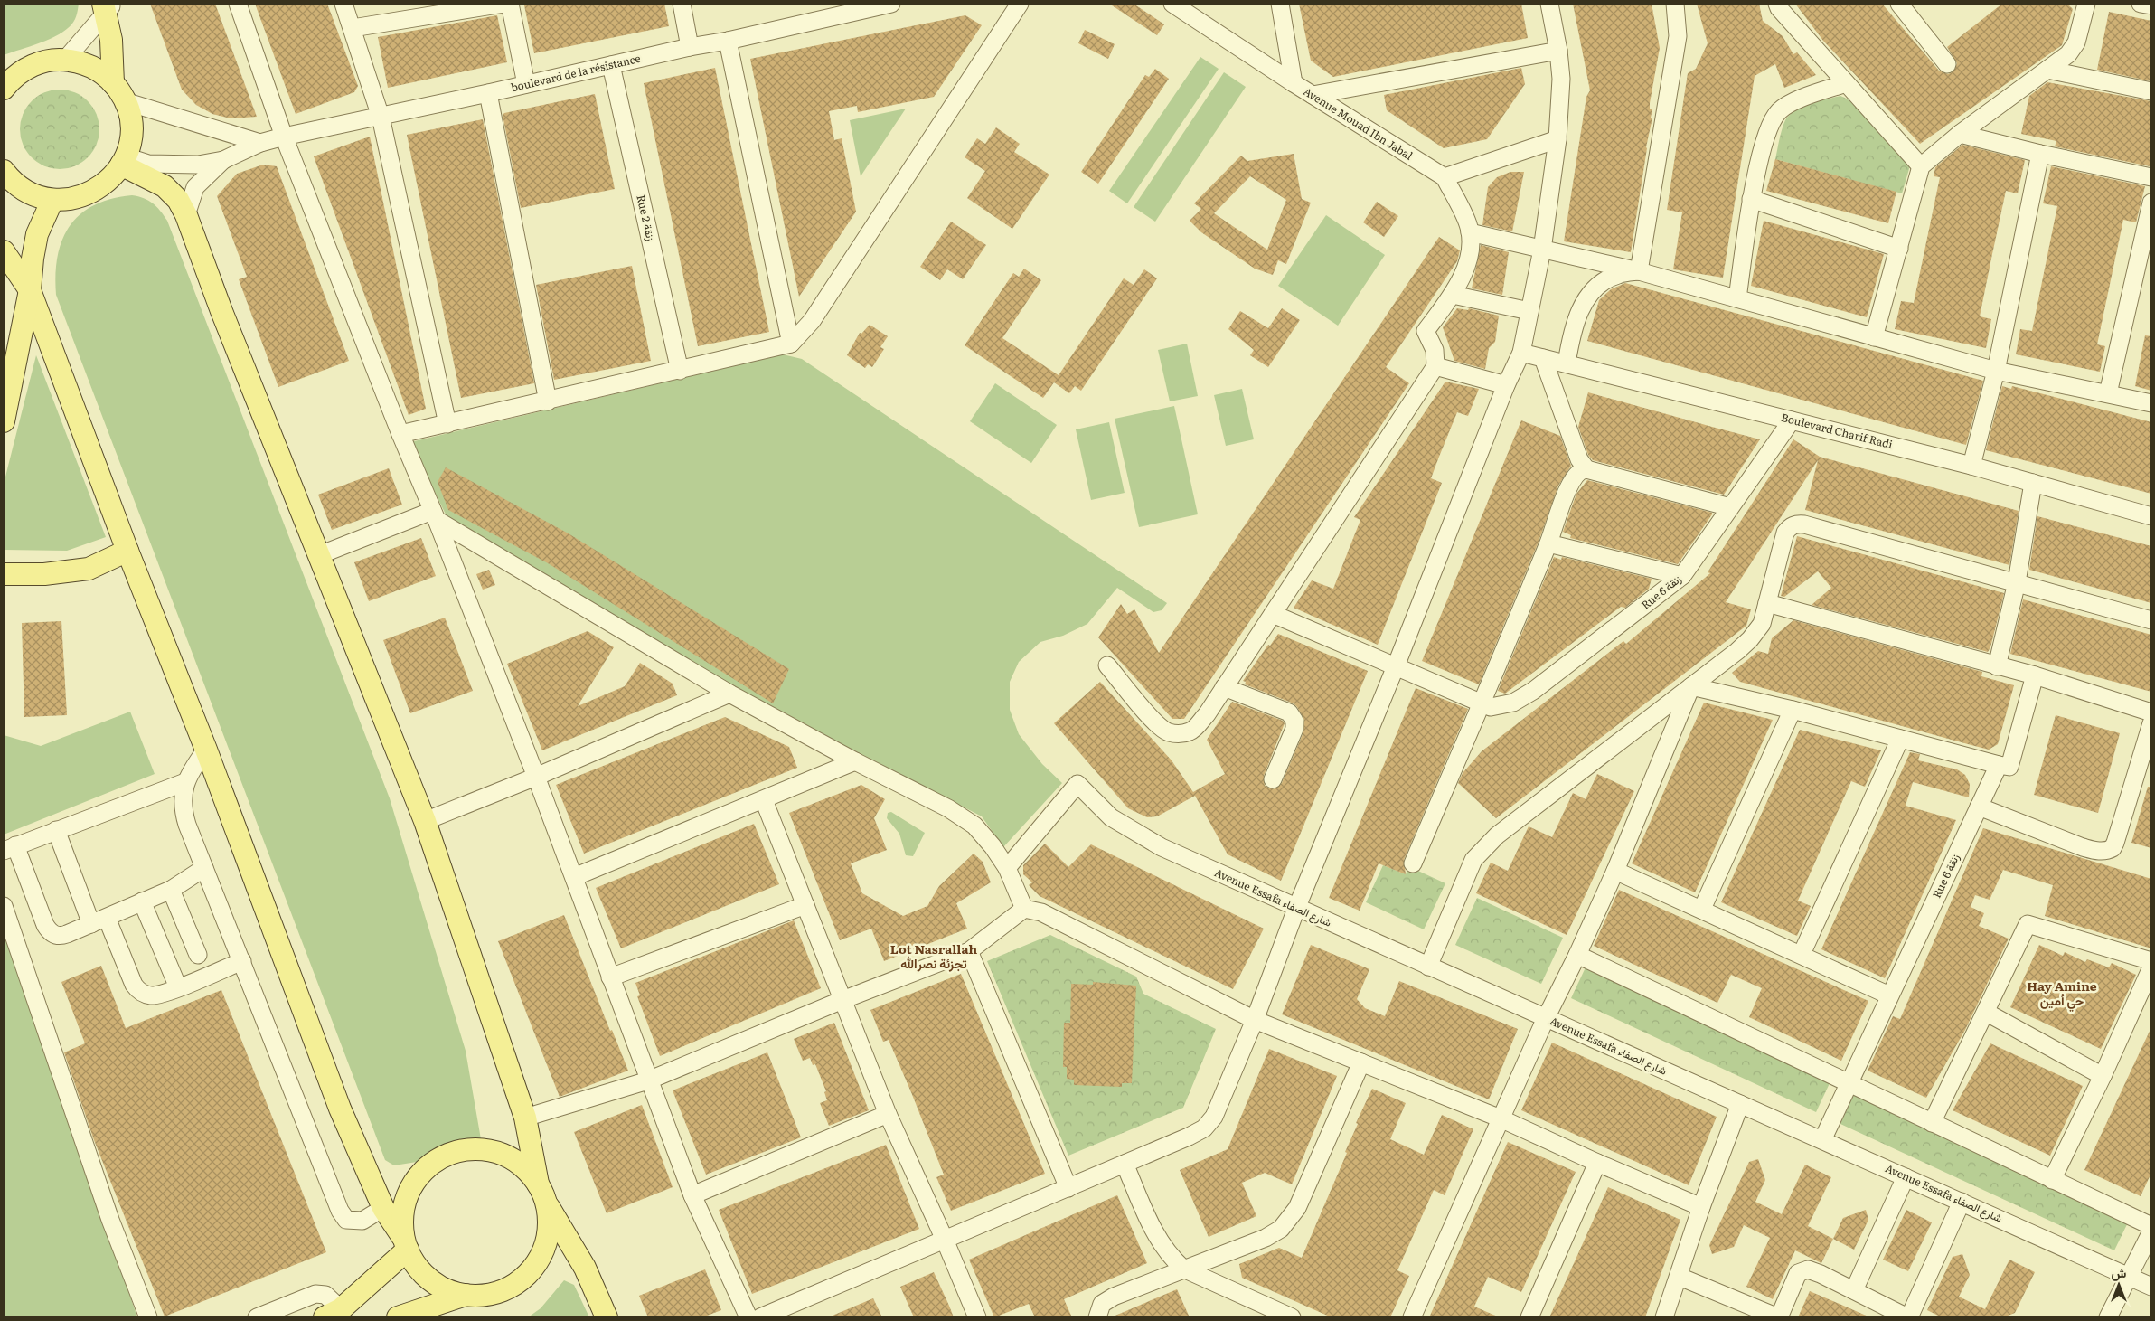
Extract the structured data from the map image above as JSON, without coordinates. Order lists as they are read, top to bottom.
{
  "streets": {
    "street": [
      "boulevard de la résistance",
      "Avenue Mouad Ibn Jabal",
      "Rue 2 زنقة",
      "Boulevard Charif Radi",
      "Rue 6 زنقة",
      "Avenue Essafa شارع الصفاء"
    ]
  },
  "crossings": [
    ["boulevard de la résistance", "Rue 2 زنقة"],
    ["Boulevard Charif Radi", "Rue 6 زنقة"],
    ["Rue 6 زنقة", "Avenue Essafa شارع الصفاء"]
  ],
  "districts": ["Lot Nasrallah تجزئة نصرالله", "Hay Amine حي أمين"],
  "north": "top"
}
